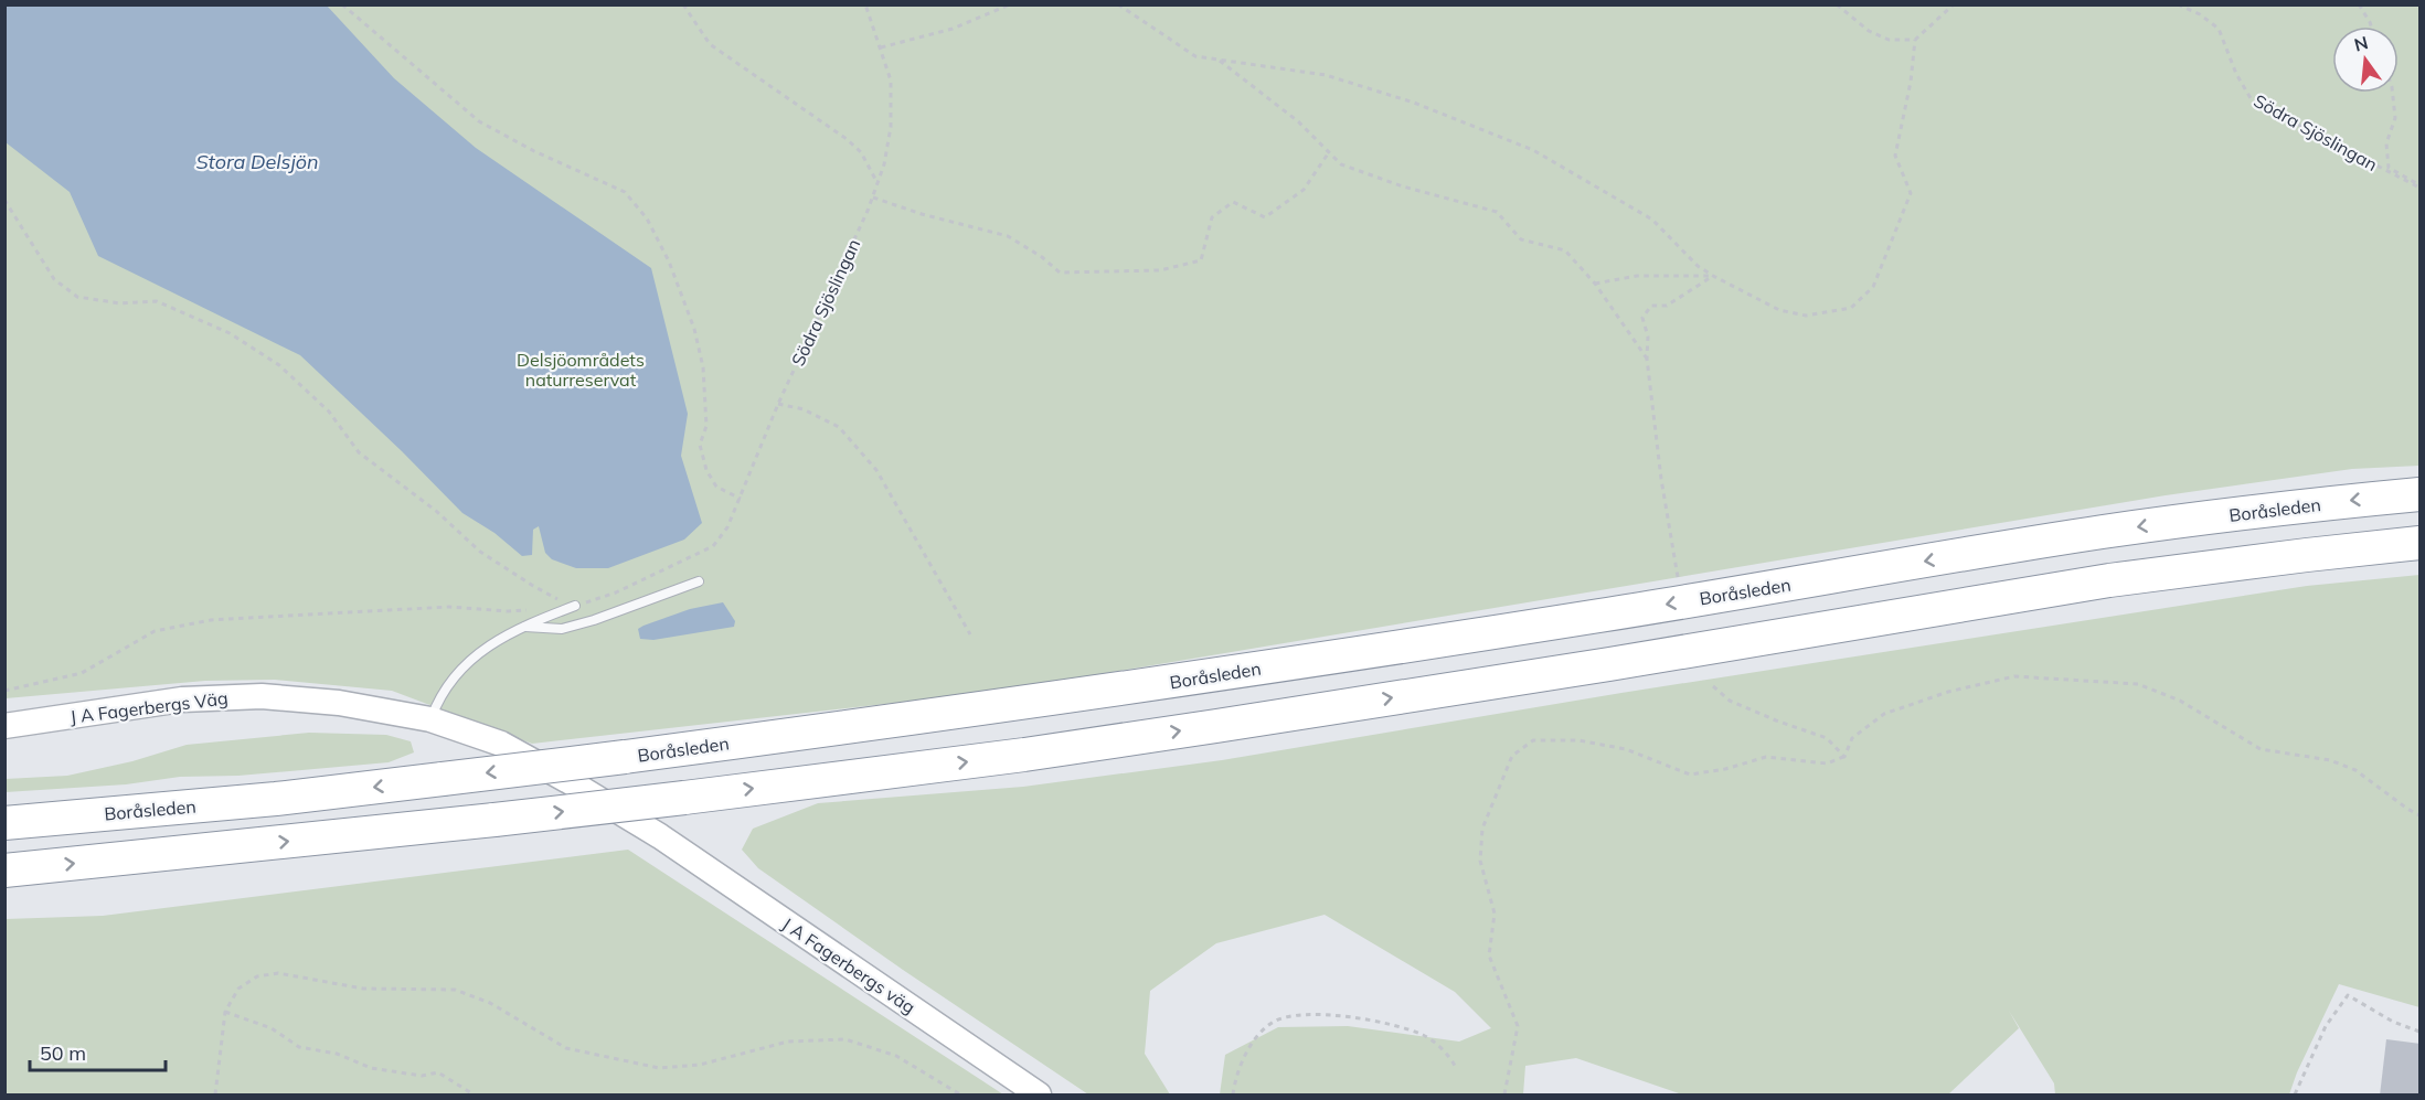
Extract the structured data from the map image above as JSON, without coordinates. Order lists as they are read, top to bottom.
{
  "streets": {
    "highway": ["Boråsleden"],
    "street": ["J A Fagerbergs Väg", "J A Fagerbergs väg"],
    "path": ["Södra Sjöslingan"]
  },
  "crossings": [
    ["J A Fagerbergs Väg", "J A Fagerbergs väg"]
  ],
  "water": ["Stora Delsjön"],
  "parks": ["Delsjöområdets naturreservat"],
  "scale_bar": "50 m",
  "north": "top"
}
